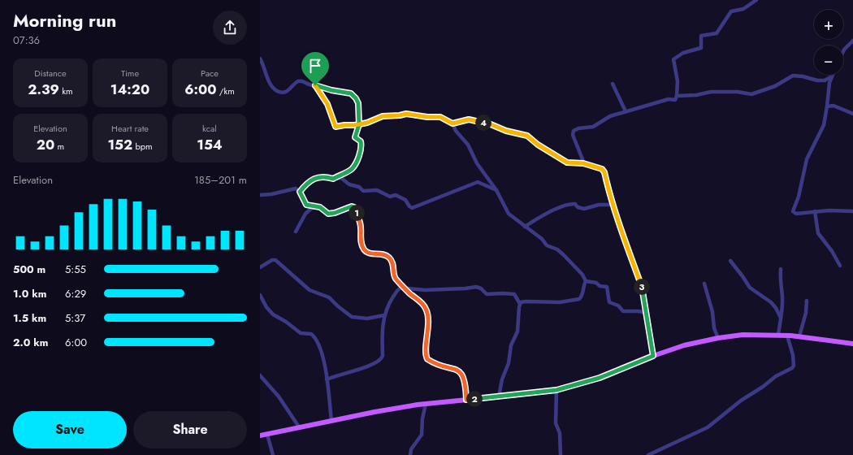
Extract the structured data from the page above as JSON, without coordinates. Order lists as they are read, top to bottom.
{
  "page": {
    "heading": ["Morning run", "07:36"],
    "map_buttons": ["+", "−"],
    "stats": [
      ["Distance", "2.39 km"],
      ["Time", "14:20"],
      ["Pace", "6:00 /km"],
      ["Elevation", "20 m"],
      ["Heart rate", "152 bpm"],
      ["kcal", "154"]
    ],
    "pins": [
      "4",
      "1",
      "3",
      "2"
    ],
    "chart": ["Elevation", "185–201 m"],
    "list": [
      {
        "name": "500 m",
        "note": "5:55"
      },
      {
        "name": "1.0 km",
        "note": "6:29"
      },
      {
        "name": "1.5 km",
        "note": "5:37"
      },
      {
        "name": "2.0 km",
        "note": "6:00"
      }
    ],
    "buttons": ["Save", "Share"]
  }
}
